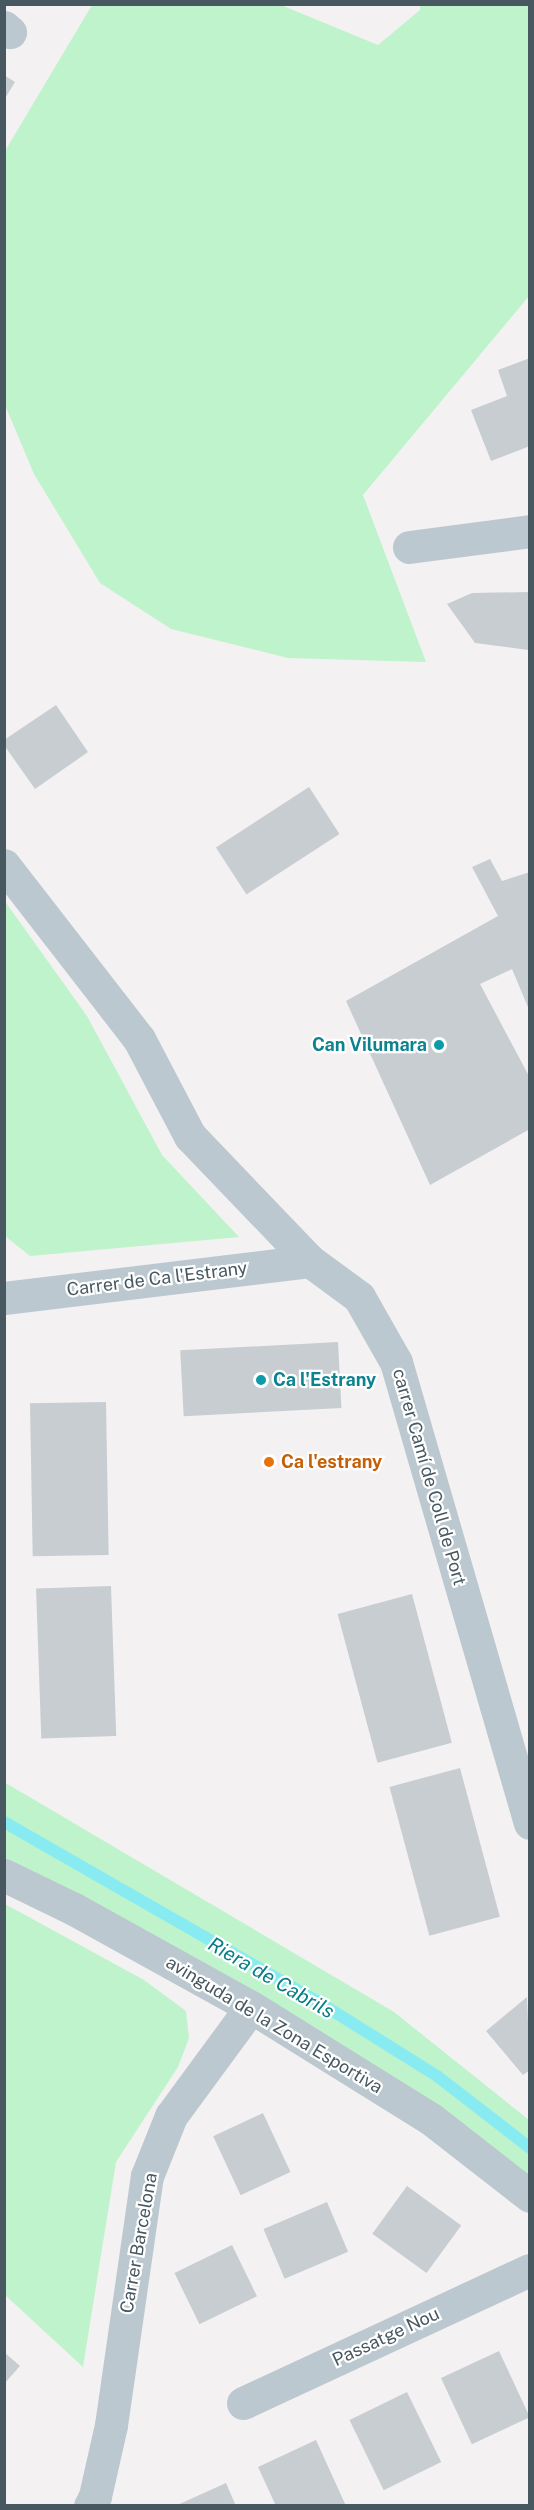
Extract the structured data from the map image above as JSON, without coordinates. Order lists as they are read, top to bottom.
{
  "streets": {
    "street": [
      "Carrer de Ca l'Estrany",
      "carrer Camí de Coll de Port",
      "avinguda de la Zona Esportiva",
      "Carrer Barcelona",
      "Passatge Nou"
    ]
  },
  "crossings": [
    ["Carrer de Ca l'Estrany", "carrer Camí de Coll de Port"],
    ["avinguda de la Zona Esportiva", "Carrer Barcelona"]
  ],
  "water": ["Riera de Cabrils"],
  "places": ["Can Vilumara", "Ca l'Estrany", "Ca l'estrany"]
}
